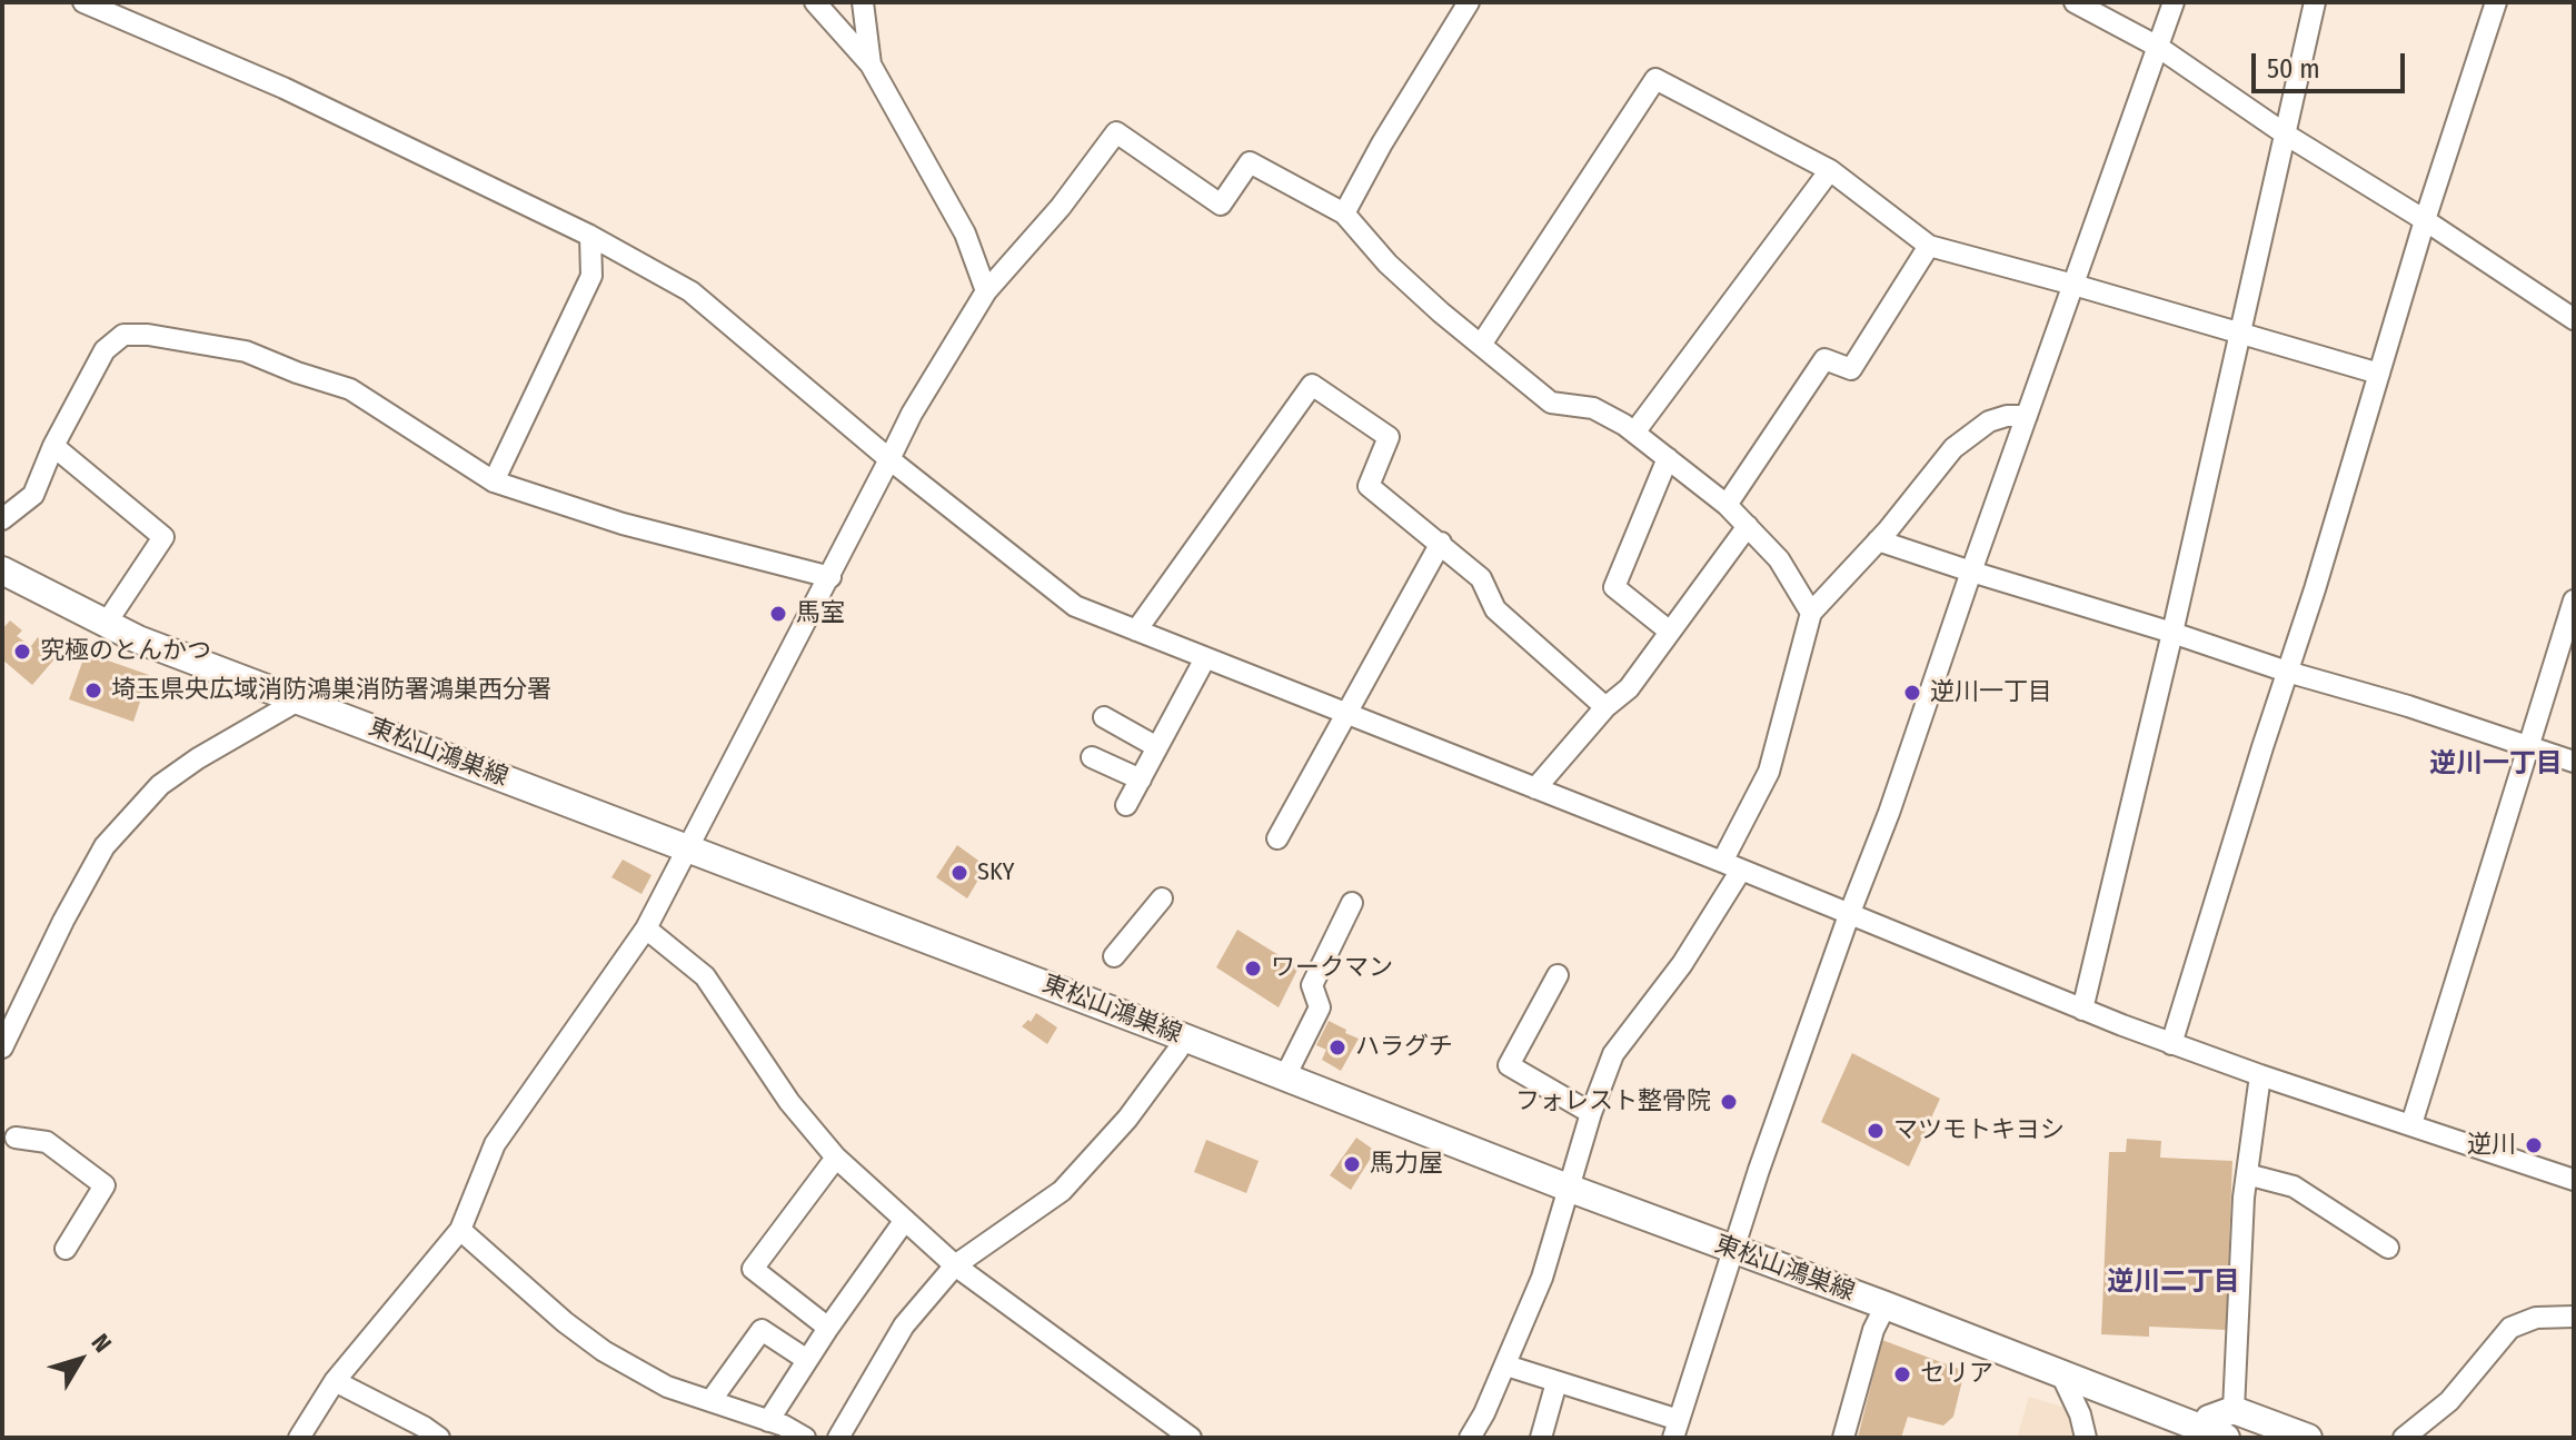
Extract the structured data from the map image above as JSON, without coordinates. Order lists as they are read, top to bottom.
{
  "streets": {
    "main road": ["東松山鴻巣線"]
  },
  "districts": ["逆川一丁目", "逆川二丁目"],
  "places": [
    "馬室",
    "究極のとんかつ",
    "埼玉県央広域消防鴻巣消防署鴻巣西分署",
    "逆川一丁目",
    "SKY",
    "ワークマン",
    "ハラグチ",
    "フォレスト整骨院",
    "マツモトキヨシ",
    "逆川",
    "馬力屋",
    "セリア"
  ],
  "scale_bar": "50 m",
  "north": "top right"
}
